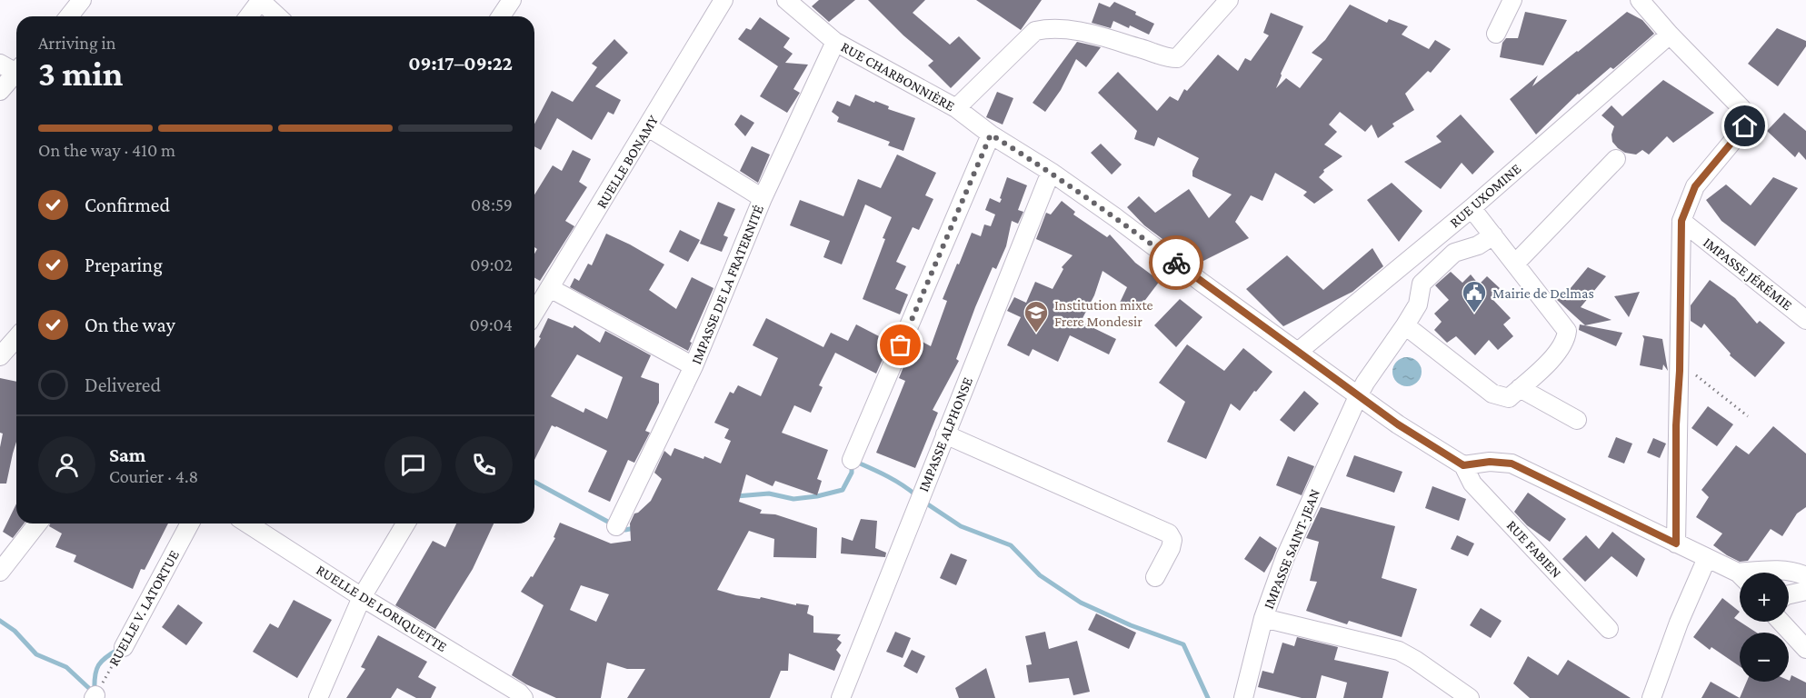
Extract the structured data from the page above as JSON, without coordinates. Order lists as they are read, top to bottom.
{
  "streets": {
    "street": [
      "RUE CHARBONNIÈRE",
      "RUELLE BONAMY",
      "RUE UXOMINE",
      "IMPASSE JÉRÉMIE",
      "IMPASSE DE LA FRATERNITÉ",
      "IMPASSE ALPHONSE",
      "IMPASSE SAINT-JEAN",
      "RUE FABIEN",
      "RUELLE V. LATORTUE",
      "RUELLE DE LORIQUETTE"
    ]
  },
  "crossings": [
    ["RUE CHARBONNIÈRE", "RUE UXOMINE"],
    ["RUE CHARBONNIÈRE", "IMPASSE DE LA FRATERNITÉ"],
    ["RUE CHARBONNIÈRE", "IMPASSE ALPHONSE"],
    ["RUE CHARBONNIÈRE", "IMPASSE SAINT-JEAN"],
    ["RUE CHARBONNIÈRE", "RUE FABIEN"]
  ],
  "places": {
    "public building": ["Mairie de Delmas"],
    "school or university": ["Institution mixte Frere Mondesir"]
  },
  "page": {
    "heading": ["3 min", "Arriving in", "09:17–09:22"],
    "panel": ["Sam", "Courier · 4.8"],
    "bar": "On the way · 410 m",
    "list": [
      ["Confirmed", "08:59"],
      ["Preparing", "09:02"],
      ["On the way", "09:04"],
      "Delivered"
    ],
    "map_buttons": ["+", "−"]
  }
}
